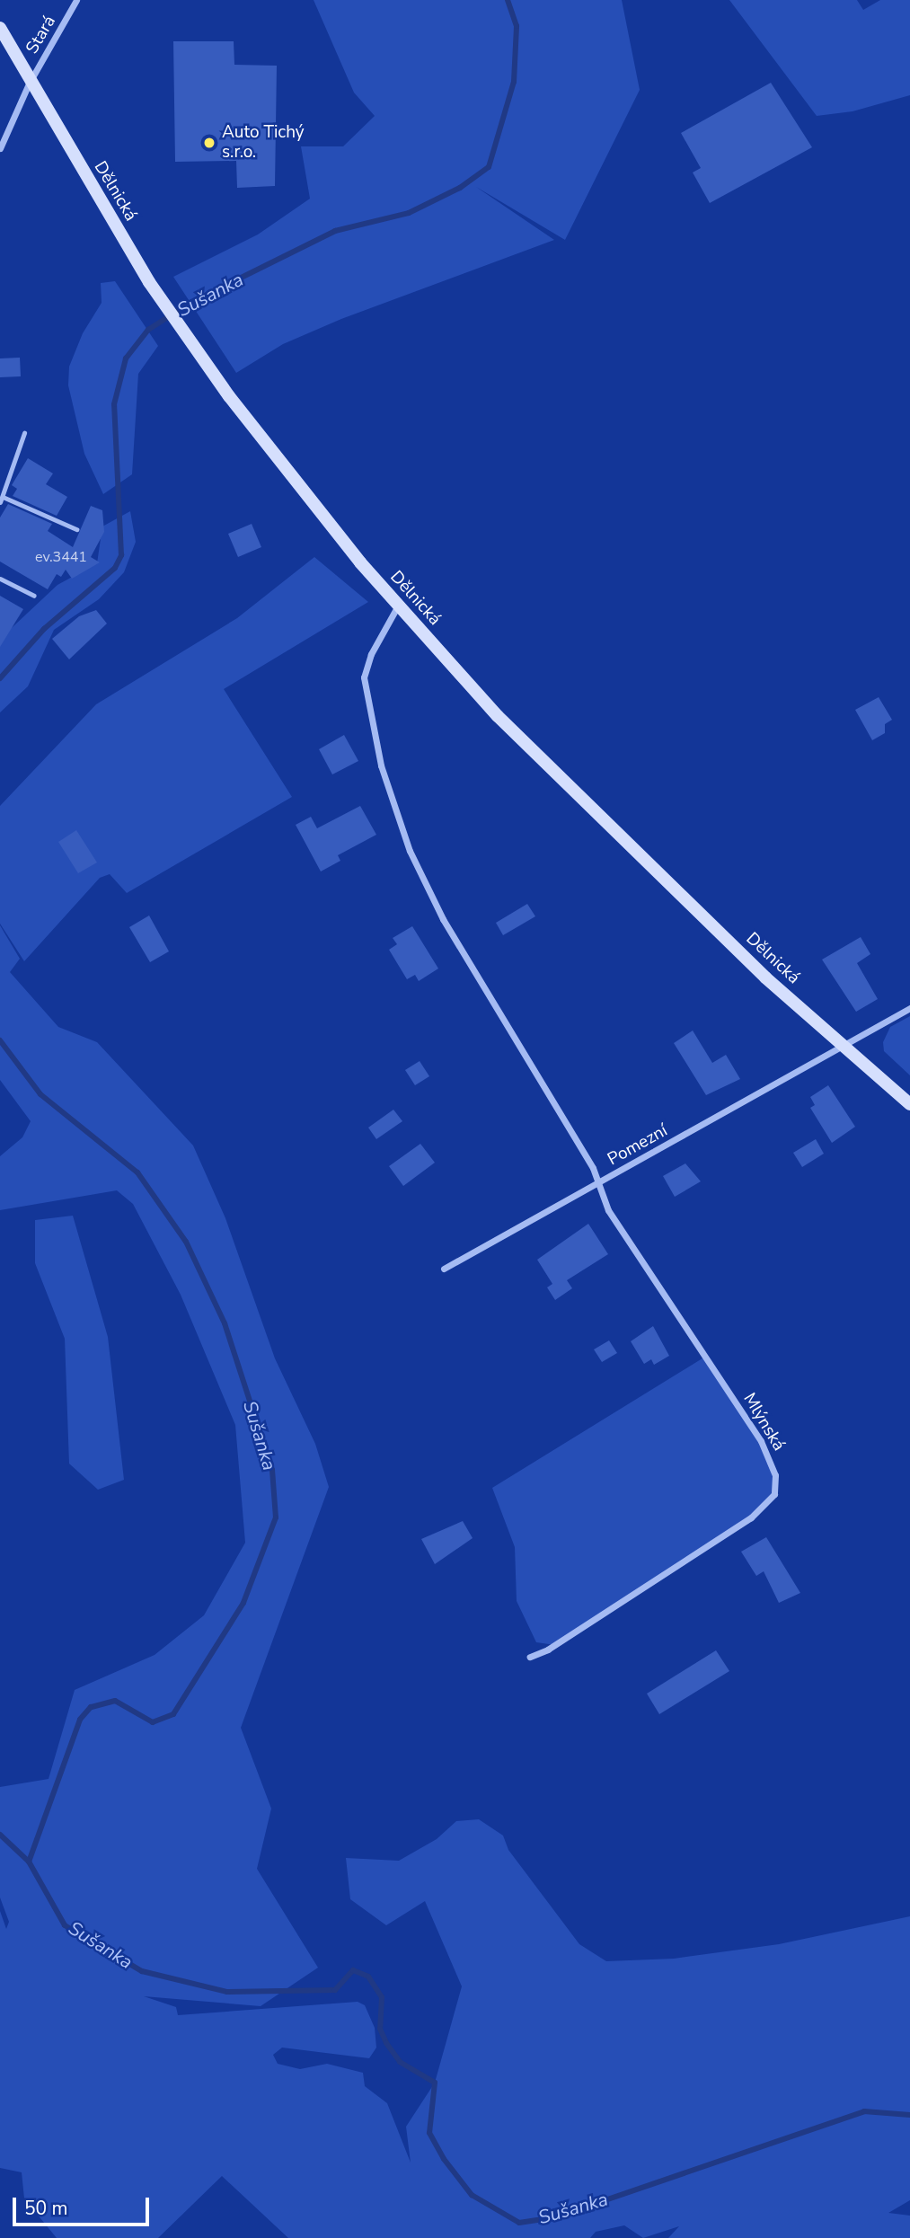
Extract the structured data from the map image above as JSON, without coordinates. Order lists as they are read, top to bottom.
{
  "streets": {
    "main road": ["Dělnická"],
    "street": ["Stará", "Pomezní", "Mlýnská"]
  },
  "crossings": [
    ["Stará", "Dělnická"],
    ["Dělnická", "Pomezní"],
    ["Dělnická", "Mlýnská"],
    ["Pomezní", "Mlýnská"]
  ],
  "water": ["Sušanka"],
  "places": ["Auto Tichý s.r.o."],
  "house_numbers": ["ev.3441"],
  "scale_bar": "50 m"
}
